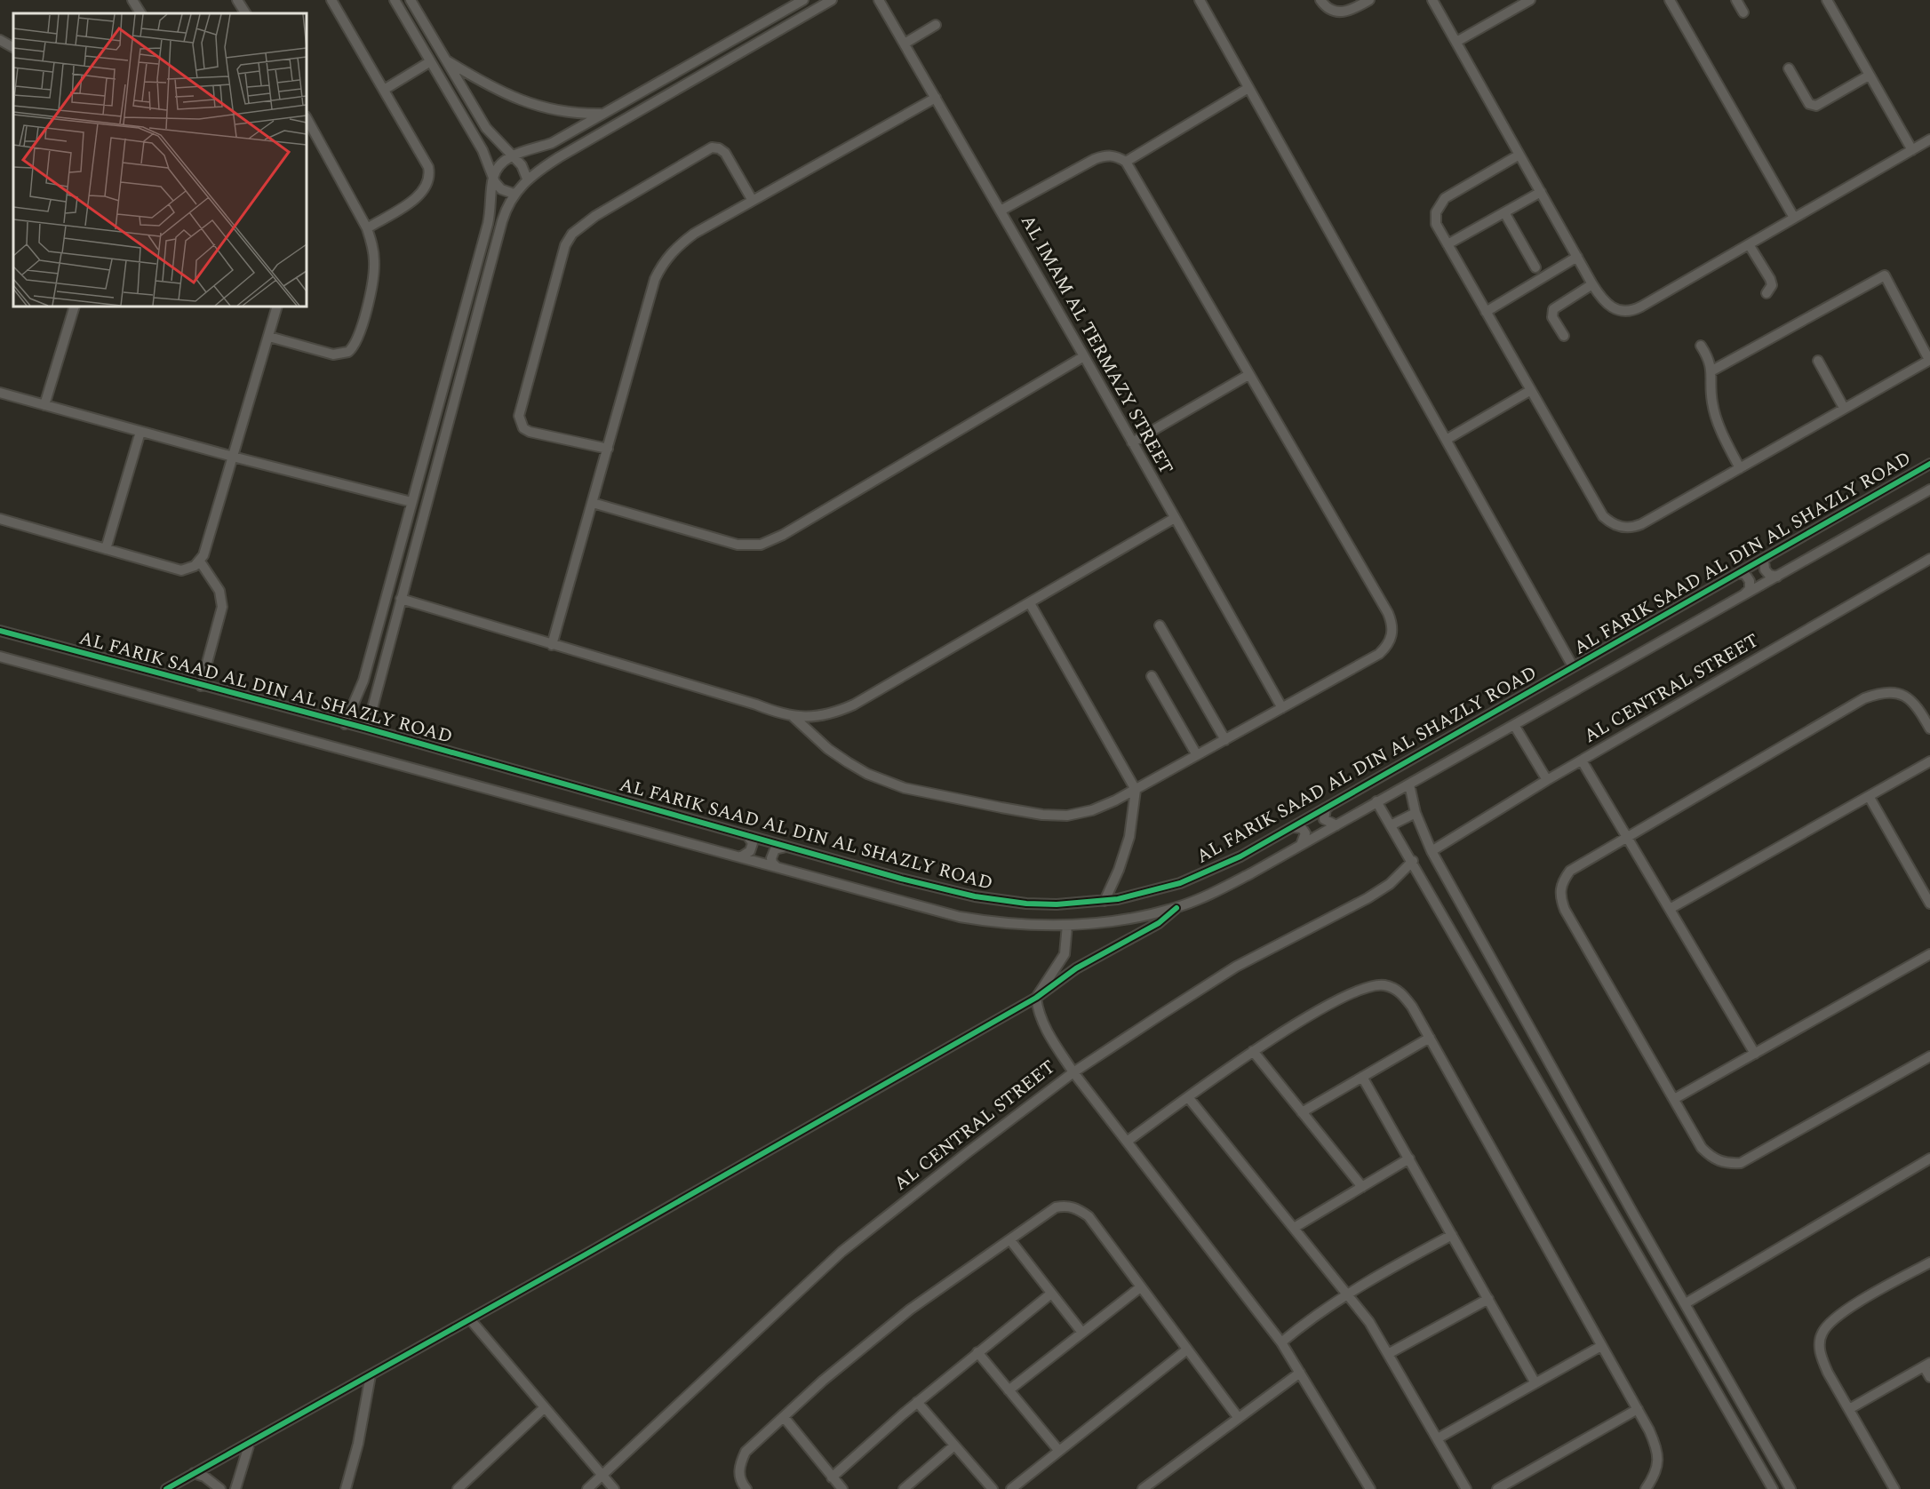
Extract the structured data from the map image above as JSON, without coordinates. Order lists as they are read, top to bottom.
{
  "streets": {
    "street": ["AL IMAM AL TERMAZY STREET", "AL FARIK SAAD AL DIN AL SHAZLY ROAD", "AL CENTRAL STREET"]
  }
}
